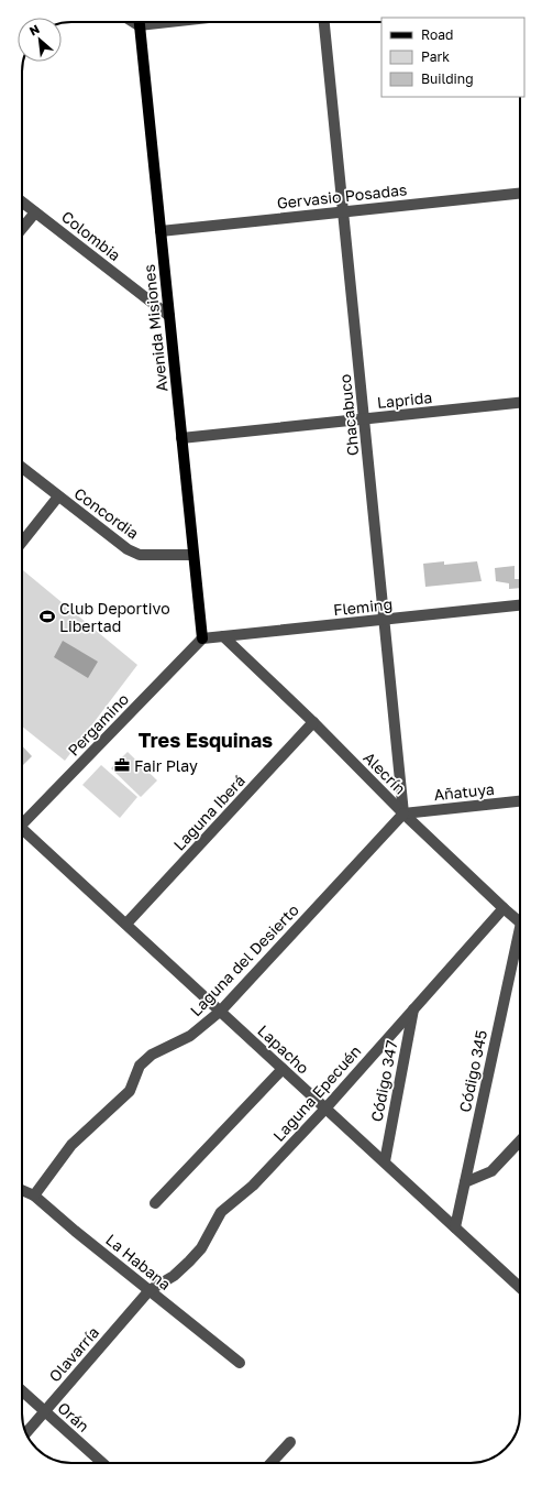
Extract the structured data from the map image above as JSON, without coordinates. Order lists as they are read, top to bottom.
{
  "streets": {
    "main road": ["Avenida Misiones"],
    "street": [
      "Gervasio Posadas",
      "Colombia",
      "Laprida",
      "Chacabuco",
      "Concordia",
      "Fleming",
      "Pergamino",
      "Alecrín",
      "Añatuya",
      "Laguna Iberá",
      "Laguna del Desierto",
      "Lapacho",
      "Código 345",
      "Código 347",
      "Laguna Epecuén",
      "La Habana",
      "Olavarría",
      "Orán"
    ]
  },
  "crossings": [
    ["Gervasio Posadas", "Avenida Misiones"],
    ["Gervasio Posadas", "Chacabuco"],
    ["Colombia", "Avenida Misiones"],
    ["Avenida Misiones", "Laprida"],
    ["Avenida Misiones", "Concordia"],
    ["Avenida Misiones", "Fleming"],
    ["Avenida Misiones", "Pergamino"],
    ["Laprida", "Chacabuco"],
    ["Chacabuco", "Fleming"],
    ["Chacabuco", "Alecrín"],
    ["Chacabuco", "Añatuya"],
    ["Chacabuco", "Laguna del Desierto"],
    ["Fleming", "Pergamino"],
    ["Fleming", "Alecrín"],
    ["Alecrín", "Añatuya"],
    ["Alecrín", "Laguna Iberá"],
    ["Alecrín", "Laguna del Desierto"],
    ["Alecrín", "Laguna Epecuén"],
    ["Añatuya", "Laguna del Desierto"],
    ["Laguna Iberá", "Lapacho"],
    ["Laguna del Desierto", "Lapacho"],
    ["Laguna del Desierto", "La Habana"],
    ["Lapacho", "Código 345"],
    ["Lapacho", "Código 347"],
    ["Lapacho", "Laguna Epecuén"],
    ["Código 347", "Laguna Epecuén"],
    ["Laguna Epecuén", "La Habana"],
    ["Laguna Epecuén", "Olavarría"],
    ["La Habana", "Olavarría"],
    ["Olavarría", "Orán"]
  ],
  "districts": ["Tres Esquinas"],
  "places": {
    "sports": ["Club Deportivo Libertad"],
    "office": ["Fair Play"]
  },
  "legend": ["Road", "Park", "Building"],
  "north": "top left"
}
